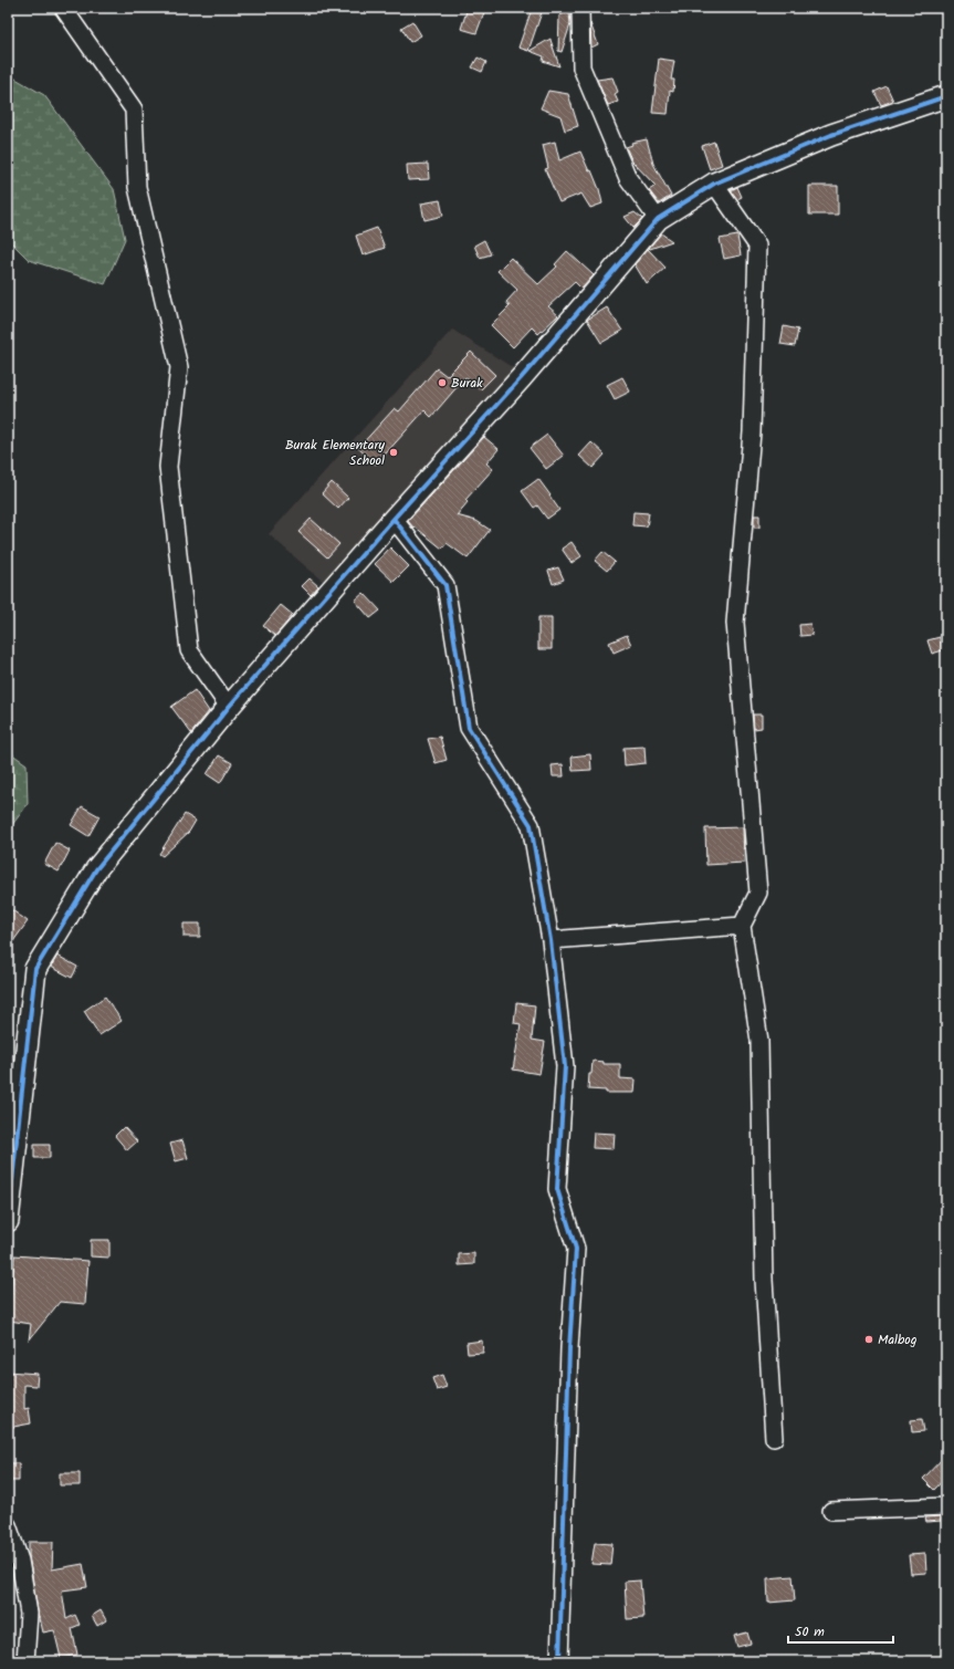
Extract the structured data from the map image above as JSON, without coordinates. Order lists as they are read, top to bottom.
{
  "places": ["Burak", "Burak Elementary School", "Malbog"],
  "scale_bar": "50 m"
}
